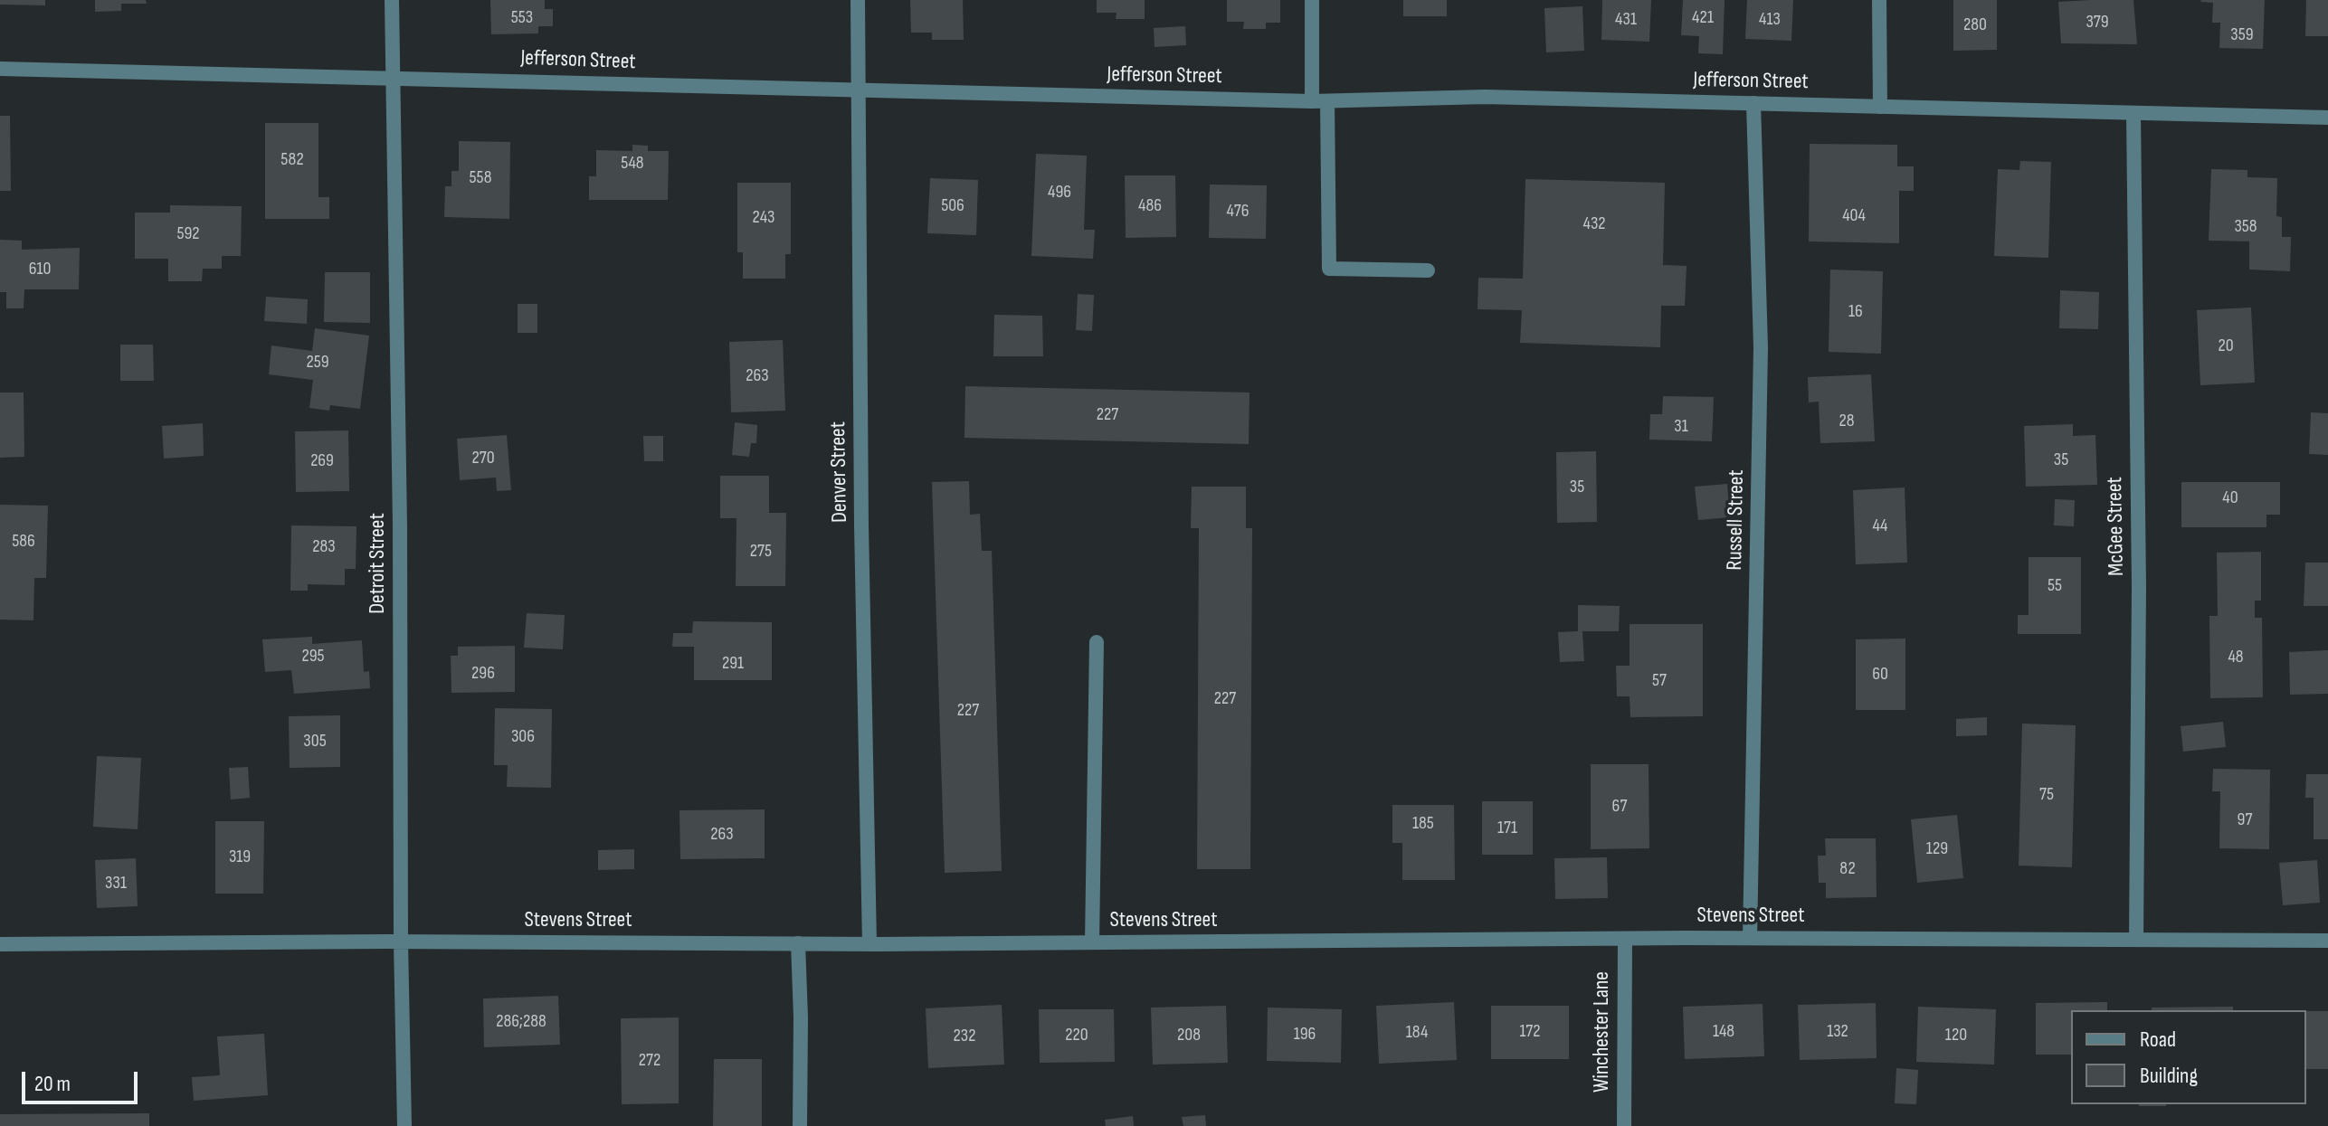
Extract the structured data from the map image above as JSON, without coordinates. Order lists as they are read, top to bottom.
{
  "streets": {
    "street": [
      "Jefferson Street",
      "Denver Street",
      "Russell Street",
      "McGee Street",
      "Detroit Street",
      "Stevens Street",
      "Winchester Lane"
    ]
  },
  "crossings": [
    ["Jefferson Street", "Denver Street"],
    ["Jefferson Street", "Russell Street"],
    ["Jefferson Street", "McGee Street"],
    ["Jefferson Street", "Detroit Street"],
    ["Denver Street", "Stevens Street"],
    ["Russell Street", "Stevens Street"],
    ["McGee Street", "Stevens Street"],
    ["Detroit Street", "Stevens Street"],
    ["Stevens Street", "Winchester Lane"]
  ],
  "house_numbers": [
    "553",
    "421",
    "431",
    "413",
    "379",
    "280",
    "359",
    "582",
    "548",
    "558",
    "496",
    "506",
    "486",
    "476",
    "404",
    "243",
    "432",
    "358",
    "592",
    "610",
    "16",
    "20",
    "259",
    "263",
    "227",
    "28",
    "31",
    "270",
    "35",
    "269",
    "35",
    "40",
    "44",
    "586",
    "283",
    "275",
    "55",
    "295",
    "48",
    "291",
    "296",
    "60",
    "57",
    "227",
    "227",
    "306",
    "305",
    "75",
    "67",
    "97",
    "185",
    "171",
    "263",
    "129",
    "319",
    "82",
    "331",
    "286;288",
    "172",
    "148",
    "132",
    "184",
    "196",
    "220",
    "208",
    "120",
    "232",
    "272"
  ],
  "legend": ["Road", "Building"],
  "scale_bar": "20 m"
}
